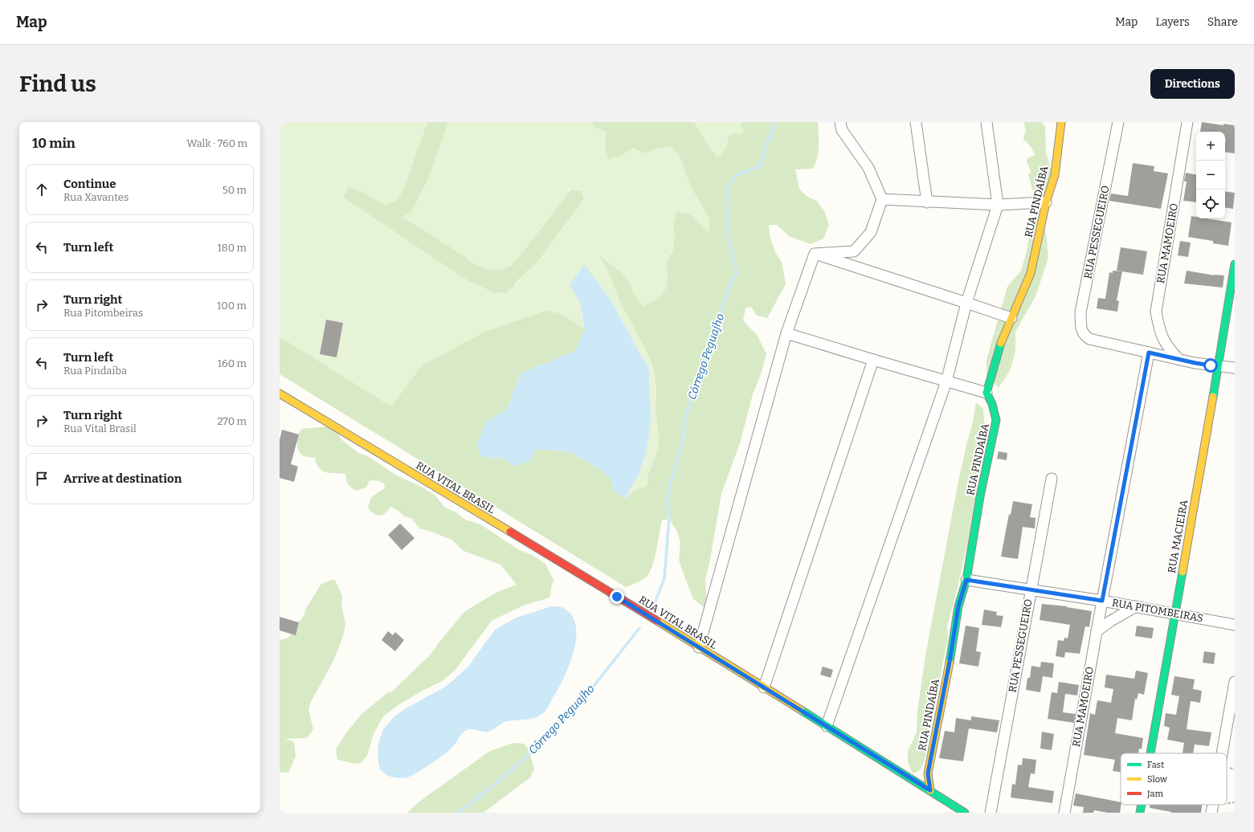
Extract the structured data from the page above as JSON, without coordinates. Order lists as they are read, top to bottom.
{
  "streets": {
    "street": [
      "RUA PINDAÍBA",
      "RUA PESSEGUEIRO",
      "RUA MAMOEIRO",
      "RUA VITAL BRASIL",
      "RUA MACIEIRA",
      "RUA PITOMBEIRAS"
    ]
  },
  "crossings": [
    ["RUA PINDAÍBA", "RUA VITAL BRASIL"],
    ["RUA PINDAÍBA", "RUA PITOMBEIRAS"],
    ["RUA PESSEGUEIRO", "RUA MAMOEIRO"],
    ["RUA PESSEGUEIRO", "RUA PITOMBEIRAS"],
    ["RUA MAMOEIRO", "RUA PITOMBEIRAS"],
    ["RUA MACIEIRA", "RUA PITOMBEIRAS"]
  ],
  "water": ["Córrego Peguajho"],
  "legend": ["Fast", "Slow", "Jam"],
  "page": {
    "header": "Map",
    "nav": ["Map", "Layers", "Share"],
    "buttons": "Directions",
    "title": "Find us",
    "heading": ["10 min", "Walk · 760 m"],
    "map_buttons": ["+", "−"],
    "list": [
      ["Continue", "Rua Xavantes", "50 m"],
      ["Turn left", "180 m"],
      ["Turn right", "Rua Pitombeiras", "100 m"],
      ["Turn left", "Rua Pindaíba", "160 m"],
      ["Turn right", "Rua Vital Brasil", "270 m"],
      "Arrive at destination"
    ]
  }
}
